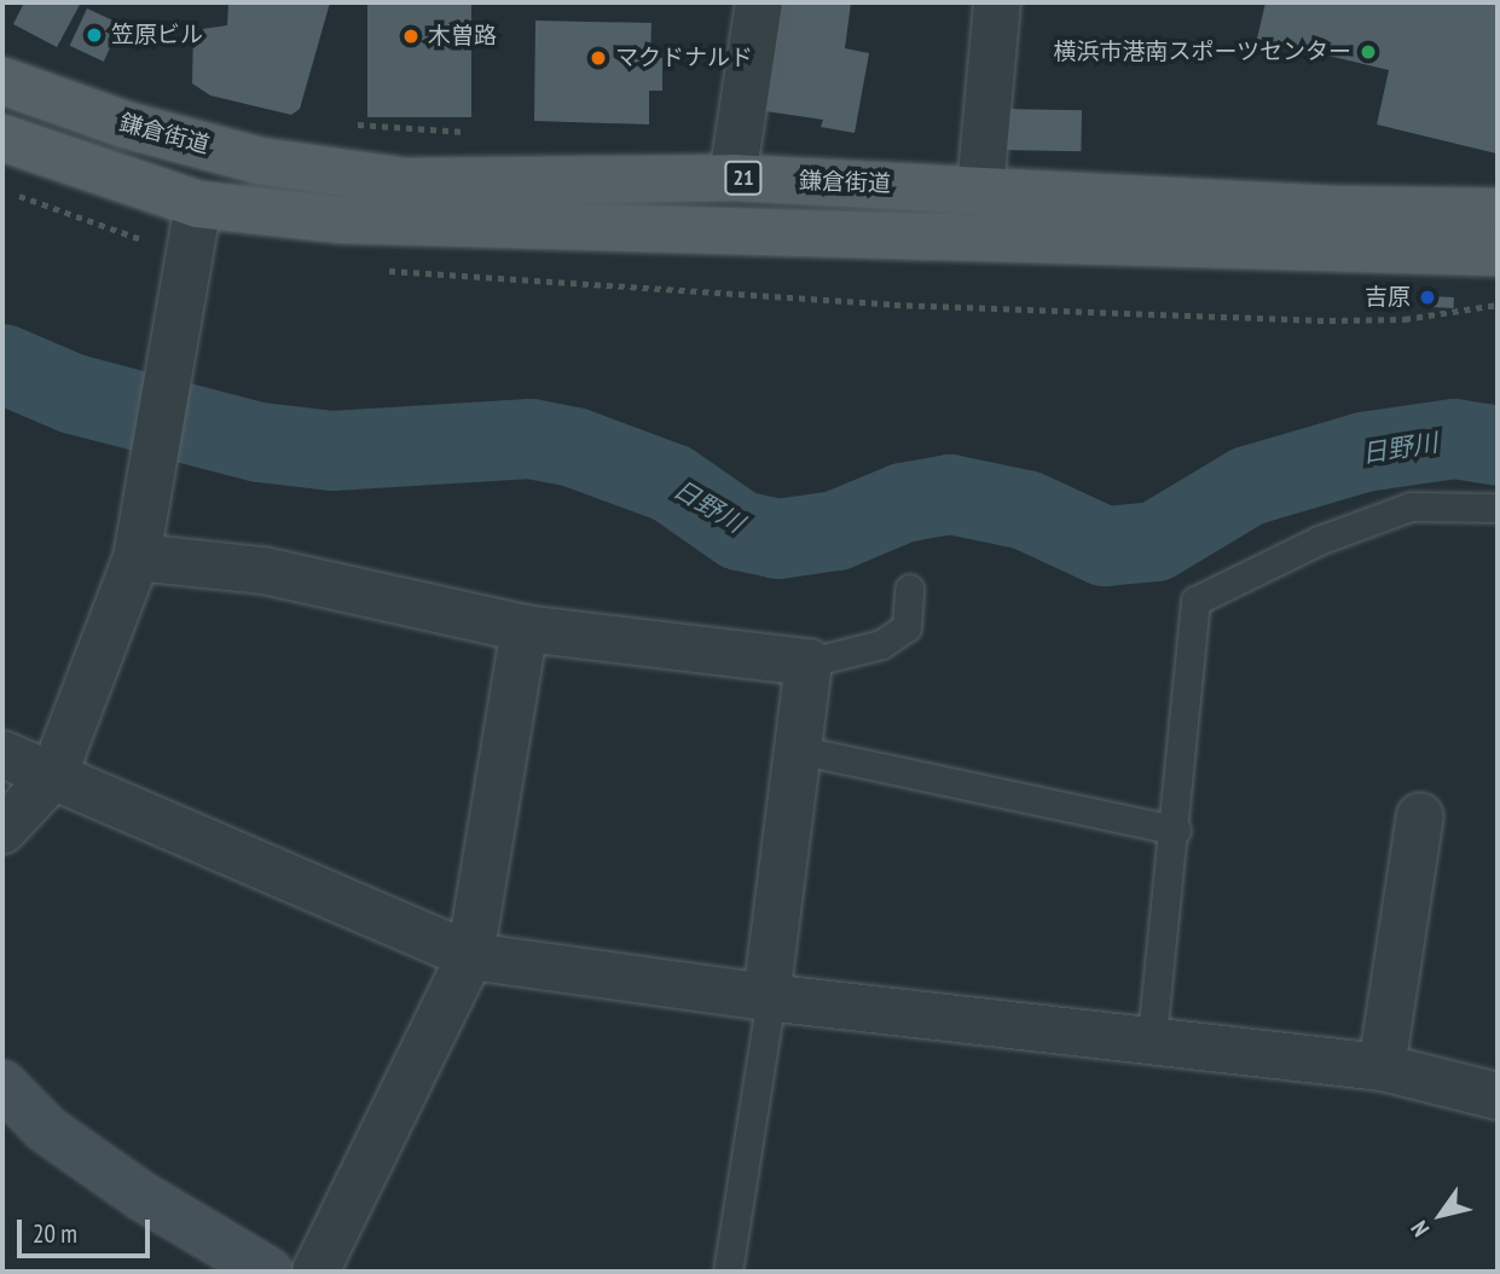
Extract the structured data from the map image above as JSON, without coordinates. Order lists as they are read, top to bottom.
{
  "streets": {
    "main road": ["鎌倉街道", "21"]
  },
  "water": ["日野川"],
  "places": [
    "笠原ビル",
    "木曽路",
    "横浜市港南スポーツセンター",
    "マクドナルド",
    "吉原"
  ],
  "scale_bar": "20 m",
  "north": "bottom left"
}
